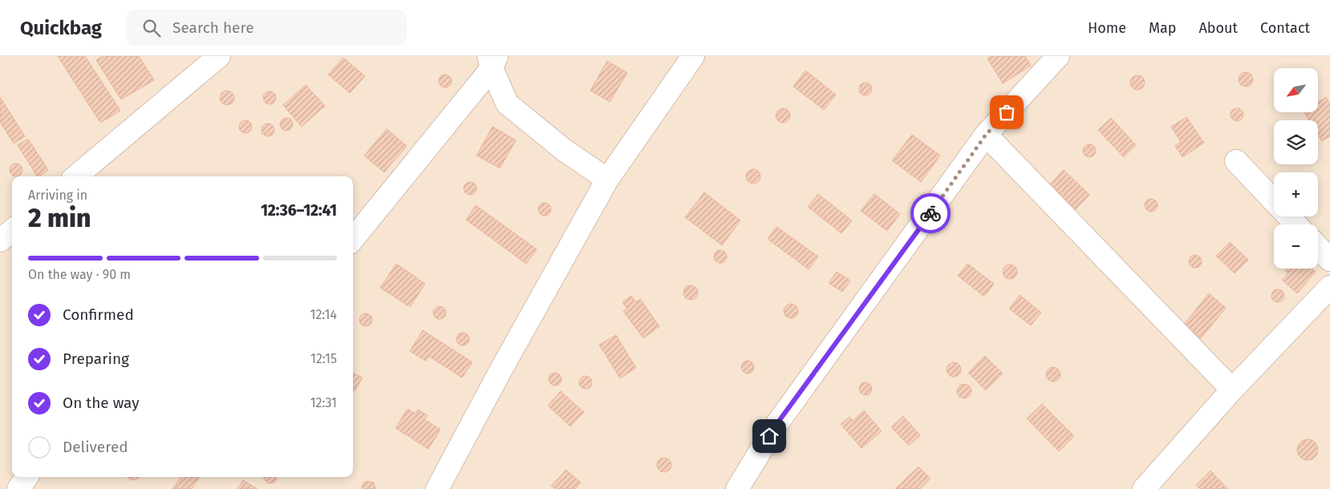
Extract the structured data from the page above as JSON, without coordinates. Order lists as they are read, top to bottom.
{
  "north": "bottom left",
  "page": {
    "header": "Quickbag",
    "search": "Search here",
    "nav": [
      "Home",
      "Map",
      "About",
      "Contact"
    ],
    "map_buttons": ["+", "−"],
    "heading": ["2 min", "Arriving in", "12:36–12:41"],
    "bar": "On the way · 90 m",
    "list": [
      ["Confirmed", "12:14"],
      ["Preparing", "12:15"],
      ["On the way", "12:31"],
      "Delivered"
    ]
  }
}
